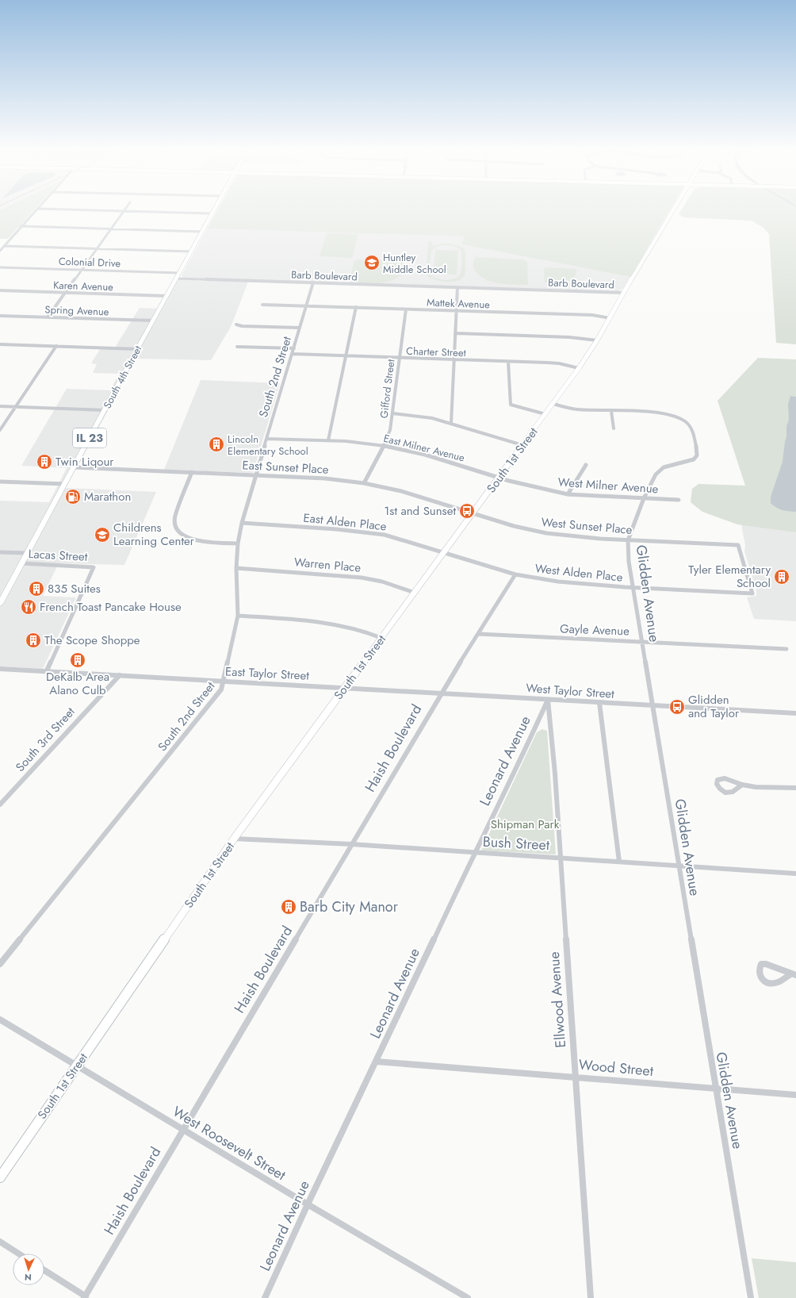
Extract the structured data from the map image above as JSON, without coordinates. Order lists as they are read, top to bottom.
{
  "streets": {
    "main road": ["South 4th Street", "IL 23"],
    "street": [
      "Colonial Drive",
      "Barb Boulevard",
      "Karen Avenue",
      "Mattek Avenue",
      "Spring Avenue",
      "Charter Street",
      "South 2nd Street",
      "Gifford Street",
      "East Milner Avenue",
      "South 1st Street",
      "East Sunset Place",
      "West Milner Avenue",
      "East Alden Place",
      "West Sunset Place",
      "Lacas Street",
      "Warren Place",
      "West Alden Place",
      "Glidden Avenue",
      "Gayle Avenue",
      "East Taylor Street",
      "West Taylor Street",
      "South 3rd Street",
      "Haish Boulevard",
      "Leonard Avenue",
      "Bush Street",
      "Ellwood Avenue",
      "Wood Street",
      "West Roosevelt Street"
    ]
  },
  "crossings": [
    ["Colonial Drive", "South 4th Street"],
    ["Barb Boulevard", "South 4th Street"],
    ["Barb Boulevard", "South 2nd Street"],
    ["Barb Boulevard", "South 1st Street"],
    ["Karen Avenue", "South 4th Street"],
    ["Mattek Avenue", "South 2nd Street"],
    ["Mattek Avenue", "Gifford Street"],
    ["Mattek Avenue", "South 1st Street"],
    ["Spring Avenue", "South 4th Street"],
    ["Charter Street", "South 2nd Street"],
    ["Charter Street", "Gifford Street"],
    ["Charter Street", "South 1st Street"],
    ["South 4th Street", "East Sunset Place"],
    ["South 4th Street", "Lacas Street"],
    ["South 2nd Street", "East Milner Avenue"],
    ["South 2nd Street", "East Sunset Place"],
    ["South 2nd Street", "East Alden Place"],
    ["South 2nd Street", "Warren Place"],
    ["South 2nd Street", "East Taylor Street"],
    ["Gifford Street", "East Milner Avenue"],
    ["Gifford Street", "East Sunset Place"],
    ["East Milner Avenue", "South 1st Street"],
    ["East Milner Avenue", "West Milner Avenue"],
    ["South 1st Street", "East Sunset Place"],
    ["South 1st Street", "West Milner Avenue"],
    ["South 1st Street", "East Alden Place"],
    ["South 1st Street", "West Sunset Place"],
    ["South 1st Street", "Warren Place"],
    ["South 1st Street", "West Alden Place"],
    ["South 1st Street", "East Taylor Street"],
    ["South 1st Street", "West Taylor Street"],
    ["South 1st Street", "Bush Street"],
    ["South 1st Street", "West Roosevelt Street"],
    ["East Sunset Place", "West Sunset Place"],
    ["West Milner Avenue", "Glidden Avenue"],
    ["East Alden Place", "West Alden Place"],
    ["West Sunset Place", "West Alden Place"],
    ["West Sunset Place", "Glidden Avenue"],
    ["Lacas Street", "East Taylor Street"],
    ["West Alden Place", "Glidden Avenue"],
    ["West Alden Place", "Haish Boulevard"],
    ["Glidden Avenue", "Gayle Avenue"],
    ["Glidden Avenue", "West Taylor Street"],
    ["Glidden Avenue", "Bush Street"],
    ["Glidden Avenue", "Wood Street"],
    ["Gayle Avenue", "Haish Boulevard"],
    ["East Taylor Street", "West Taylor Street"],
    ["East Taylor Street", "South 3rd Street"],
    ["West Taylor Street", "Haish Boulevard"],
    ["West Taylor Street", "Leonard Avenue"],
    ["West Taylor Street", "Ellwood Avenue"],
    ["Haish Boulevard", "Bush Street"],
    ["Haish Boulevard", "West Roosevelt Street"],
    ["Leonard Avenue", "Bush Street"],
    ["Leonard Avenue", "Ellwood Avenue"],
    ["Leonard Avenue", "Wood Street"],
    ["Leonard Avenue", "West Roosevelt Street"],
    ["Bush Street", "Ellwood Avenue"],
    ["Ellwood Avenue", "Wood Street"]
  ],
  "parks": ["Shipman Park"],
  "places": {
    "school or university": ["Huntley Middle School", "Childrens Learning Center"],
    "building": [
      "Lincoln Elementary School",
      "Twin Liqour",
      "Tyler Elementary School",
      "835 Suites",
      "The Scope Shoppe",
      "DeKalb Area Alano Culb",
      "Barb City Manor"
    ],
    "fuel station": ["Marathon"],
    "bus stop": ["1st and Sunset", "Glidden and Taylor"],
    "restaurant": ["French Toast Pancake House"]
  },
  "north": "bottom"
}
